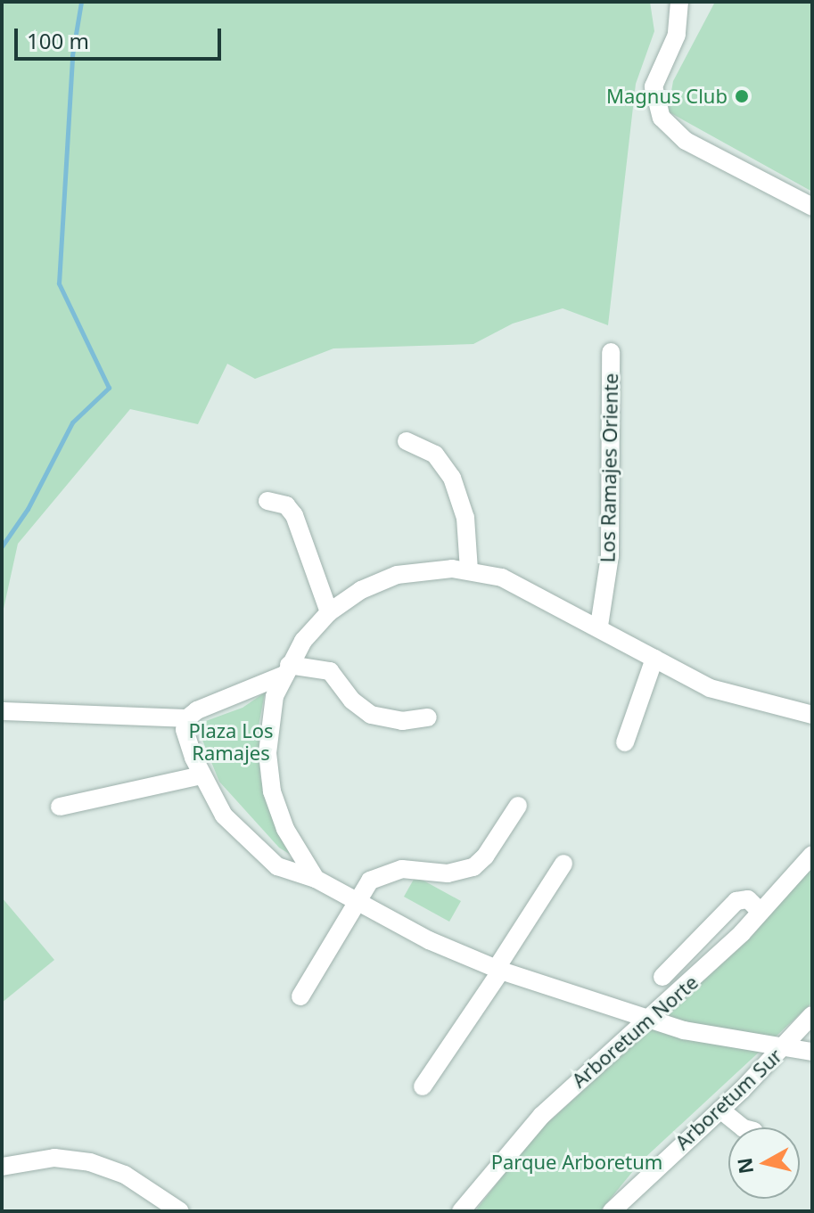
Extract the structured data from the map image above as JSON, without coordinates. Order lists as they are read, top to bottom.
{
  "streets": {
    "street": ["Los Ramajes Oriente", "Arboretum Norte", "Arboretum Sur"]
  },
  "parks": ["Plaza Los Ramajes", "Parque Arboretum"],
  "places": ["Magnus Club"],
  "scale_bar": "100 m",
  "north": "left"
}
